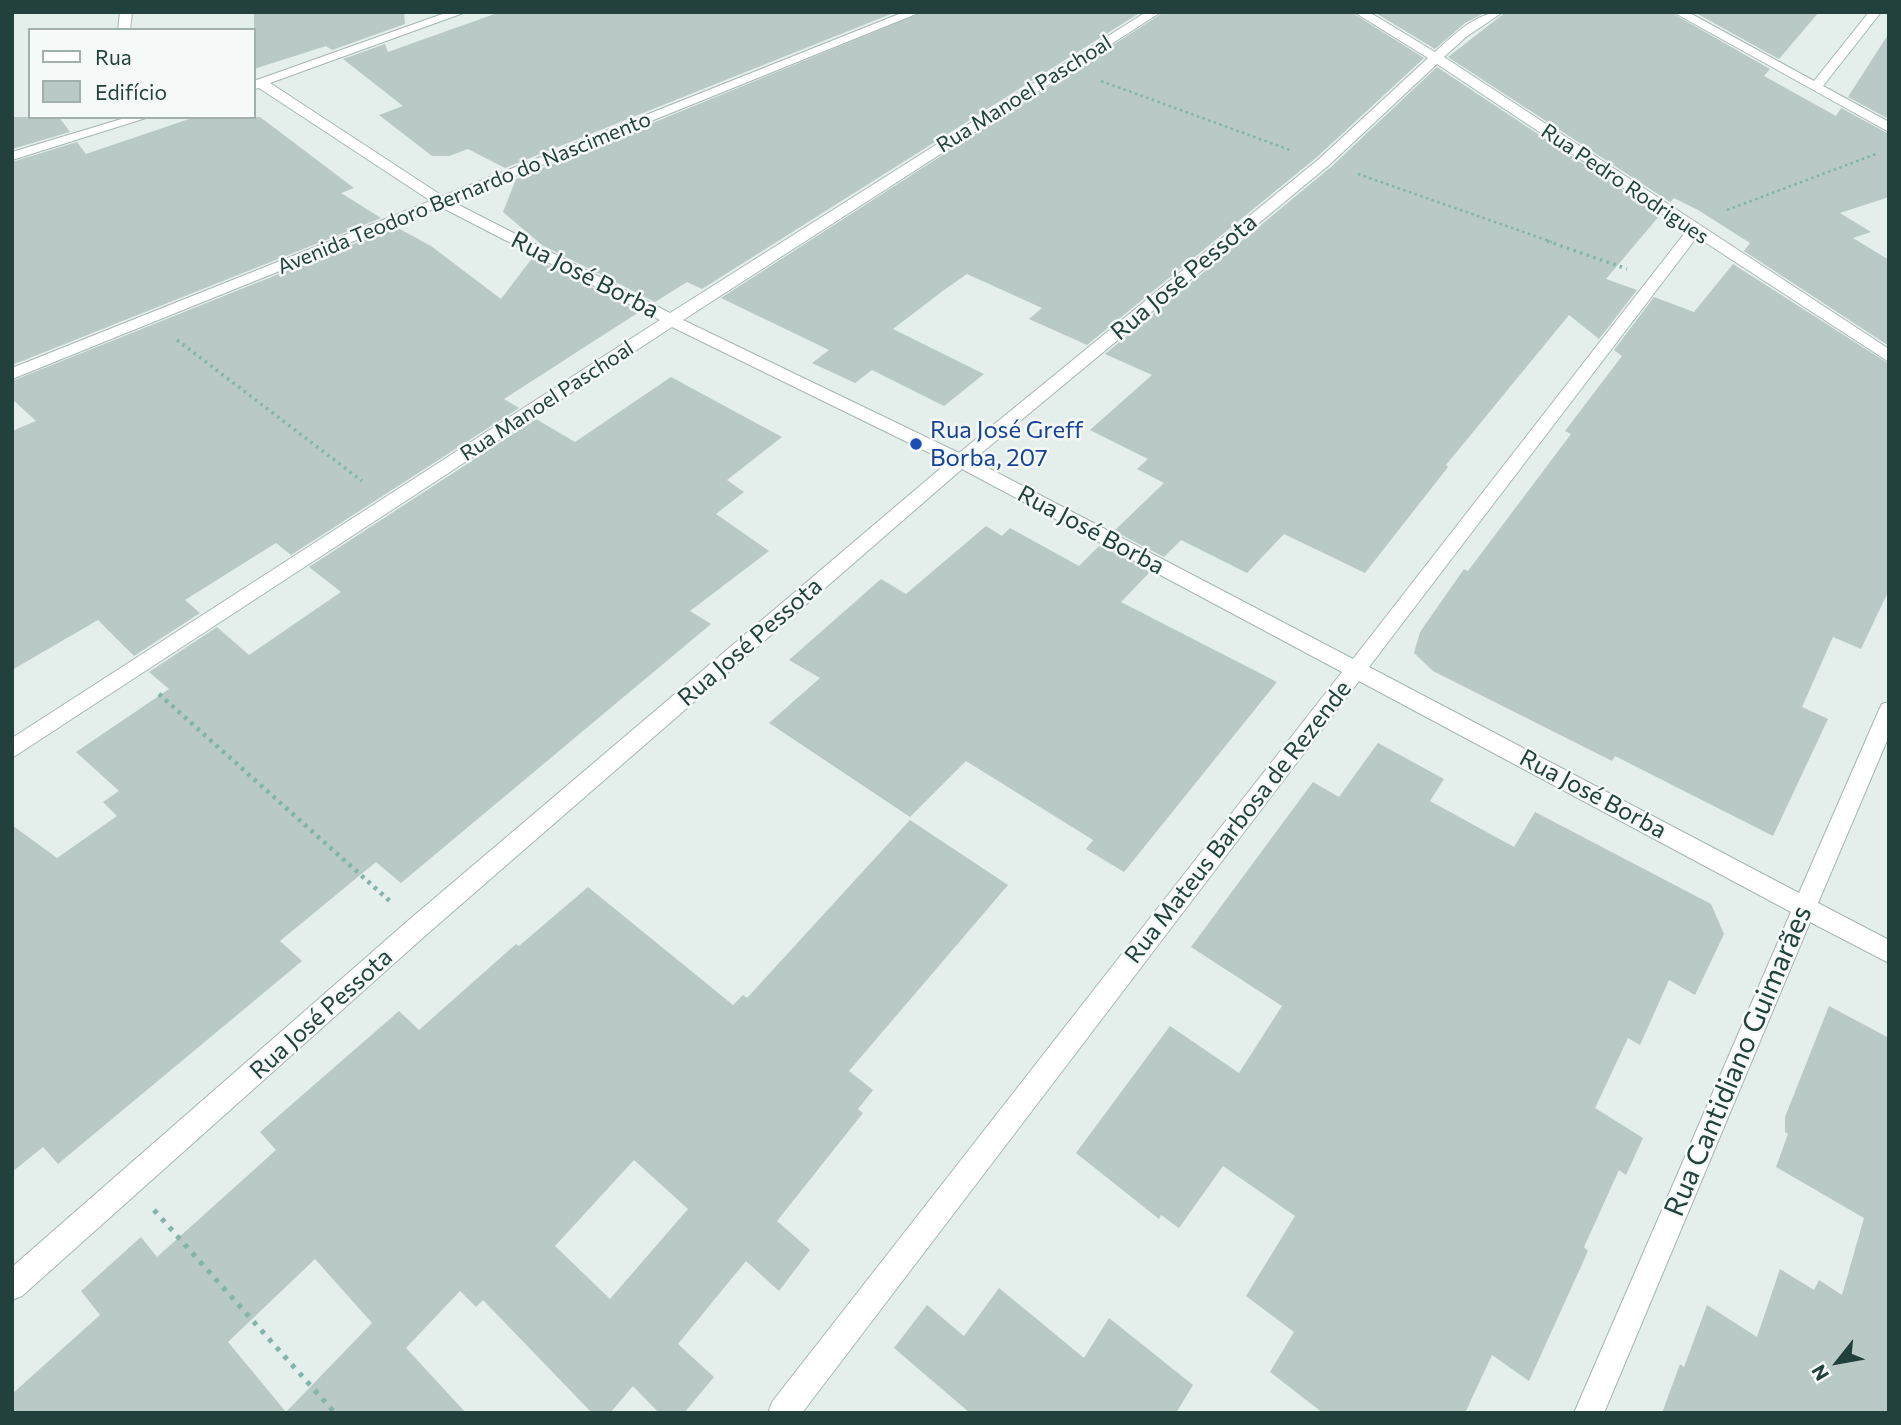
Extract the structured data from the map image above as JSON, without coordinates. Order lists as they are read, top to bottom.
{
  "streets": {
    "street": [
      "Rua Manoel Paschoal",
      "Rua Pedro Rodrigues",
      "Avenida Teodoro Bernardo do Nascimento",
      "Rua José Borba",
      "Rua José Pessota",
      "Rua Mateus Barbosa de Rezende",
      "Rua Cantidiano Guimarães"
    ]
  },
  "crossings": [
    ["Rua Manoel Paschoal", "Rua José Borba"],
    ["Rua Pedro Rodrigues", "Rua José Pessota"],
    ["Rua Pedro Rodrigues", "Rua Mateus Barbosa de Rezende"],
    ["Avenida Teodoro Bernardo do Nascimento", "Rua José Borba"],
    ["Rua José Borba", "Rua José Pessota"],
    ["Rua José Borba", "Rua Mateus Barbosa de Rezende"],
    ["Rua José Borba", "Rua Cantidiano Guimarães"]
  ],
  "places": ["Rua José Greff Borba, 207"],
  "legend": ["Rua", "Edifício"],
  "north": "bottom left"
}
